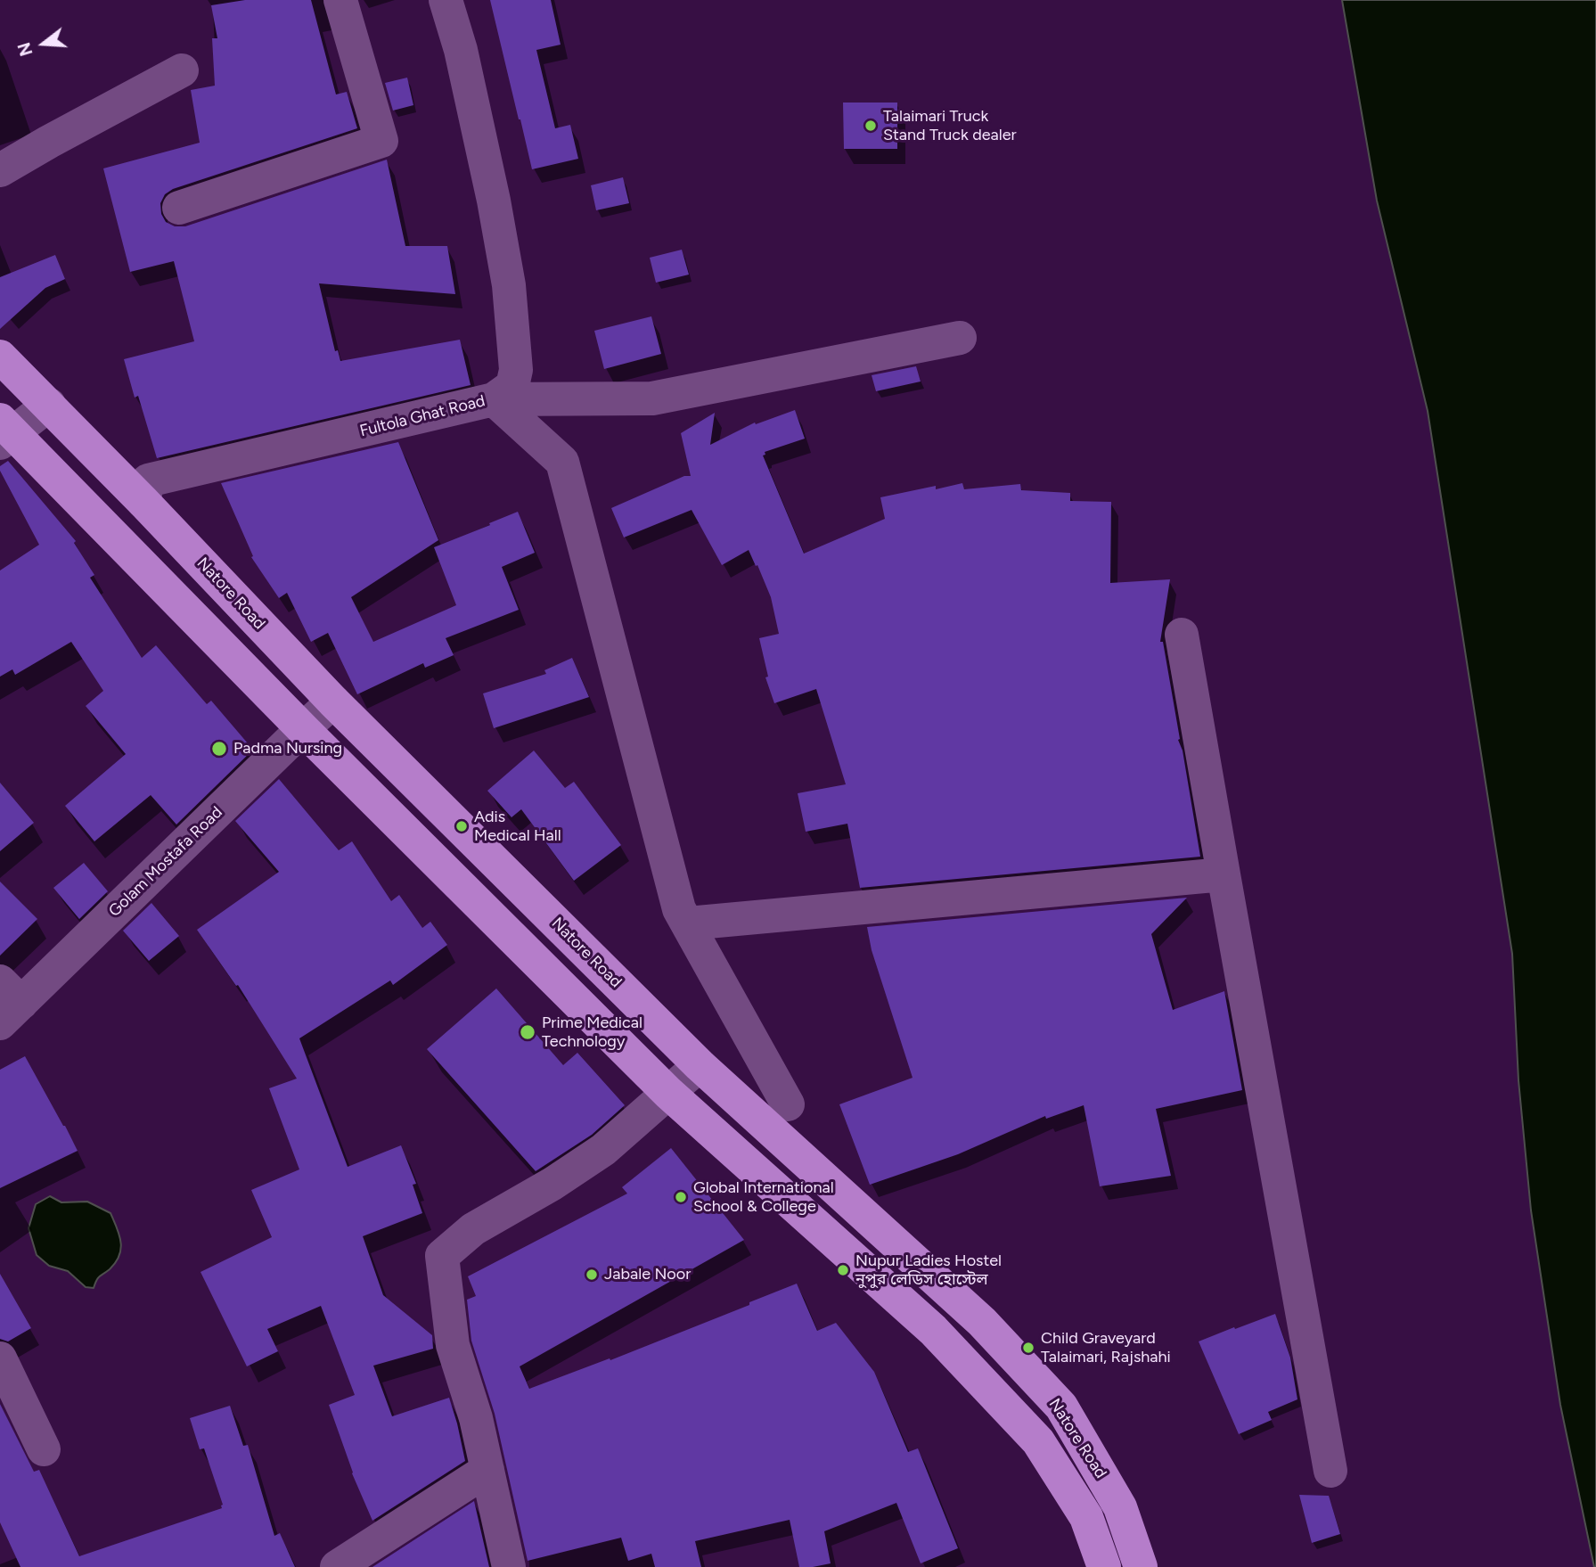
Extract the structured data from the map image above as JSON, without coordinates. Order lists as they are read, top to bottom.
{
  "streets": {
    "highway": ["Natore Road"],
    "street": ["Fultola Ghat Road", "Golam Mostafa Road"]
  },
  "crossings": [
    ["Fultola Ghat Road", "Natore Road"],
    ["Natore Road", "Golam Mostafa Road"]
  ],
  "places": [
    "Talaimari Truck Stand Truck dealer",
    "Padma Nursing",
    "Adis Medical Hall",
    "Prime Medical Technology",
    "Global International School & College",
    "Nupur Ladies Hostel নুপুর লেডিস হোস্টেল",
    "Jabale Noor",
    "Child Graveyard Talaimari, Rajshahi"
  ],
  "north": "left"
}
